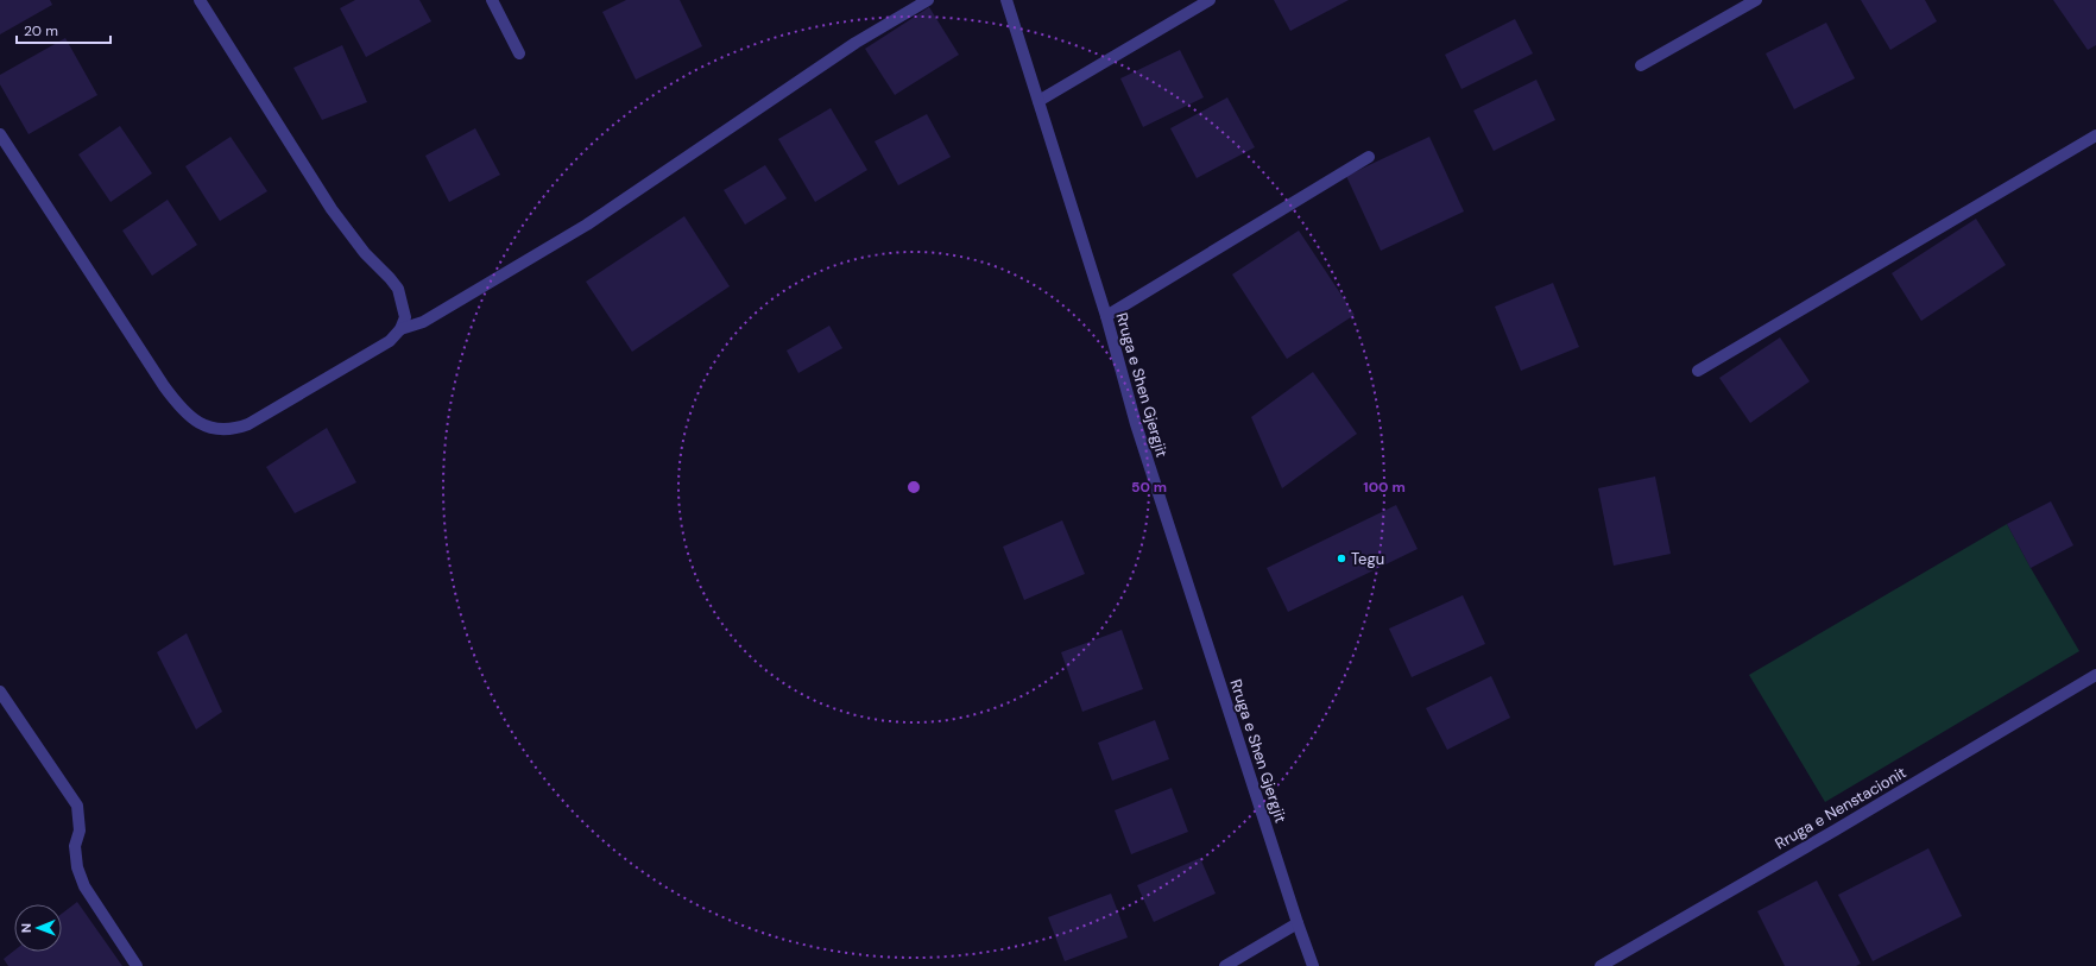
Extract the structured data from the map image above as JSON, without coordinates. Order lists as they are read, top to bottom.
{
  "streets": {
    "street": ["Rruga e Shen Gjergjit", "Rruga e Nenstacionit"]
  },
  "places": ["Tegu"],
  "scale_bar": "20 m",
  "north": "left",
  "rings": ["50 m", "100 m"]
}
